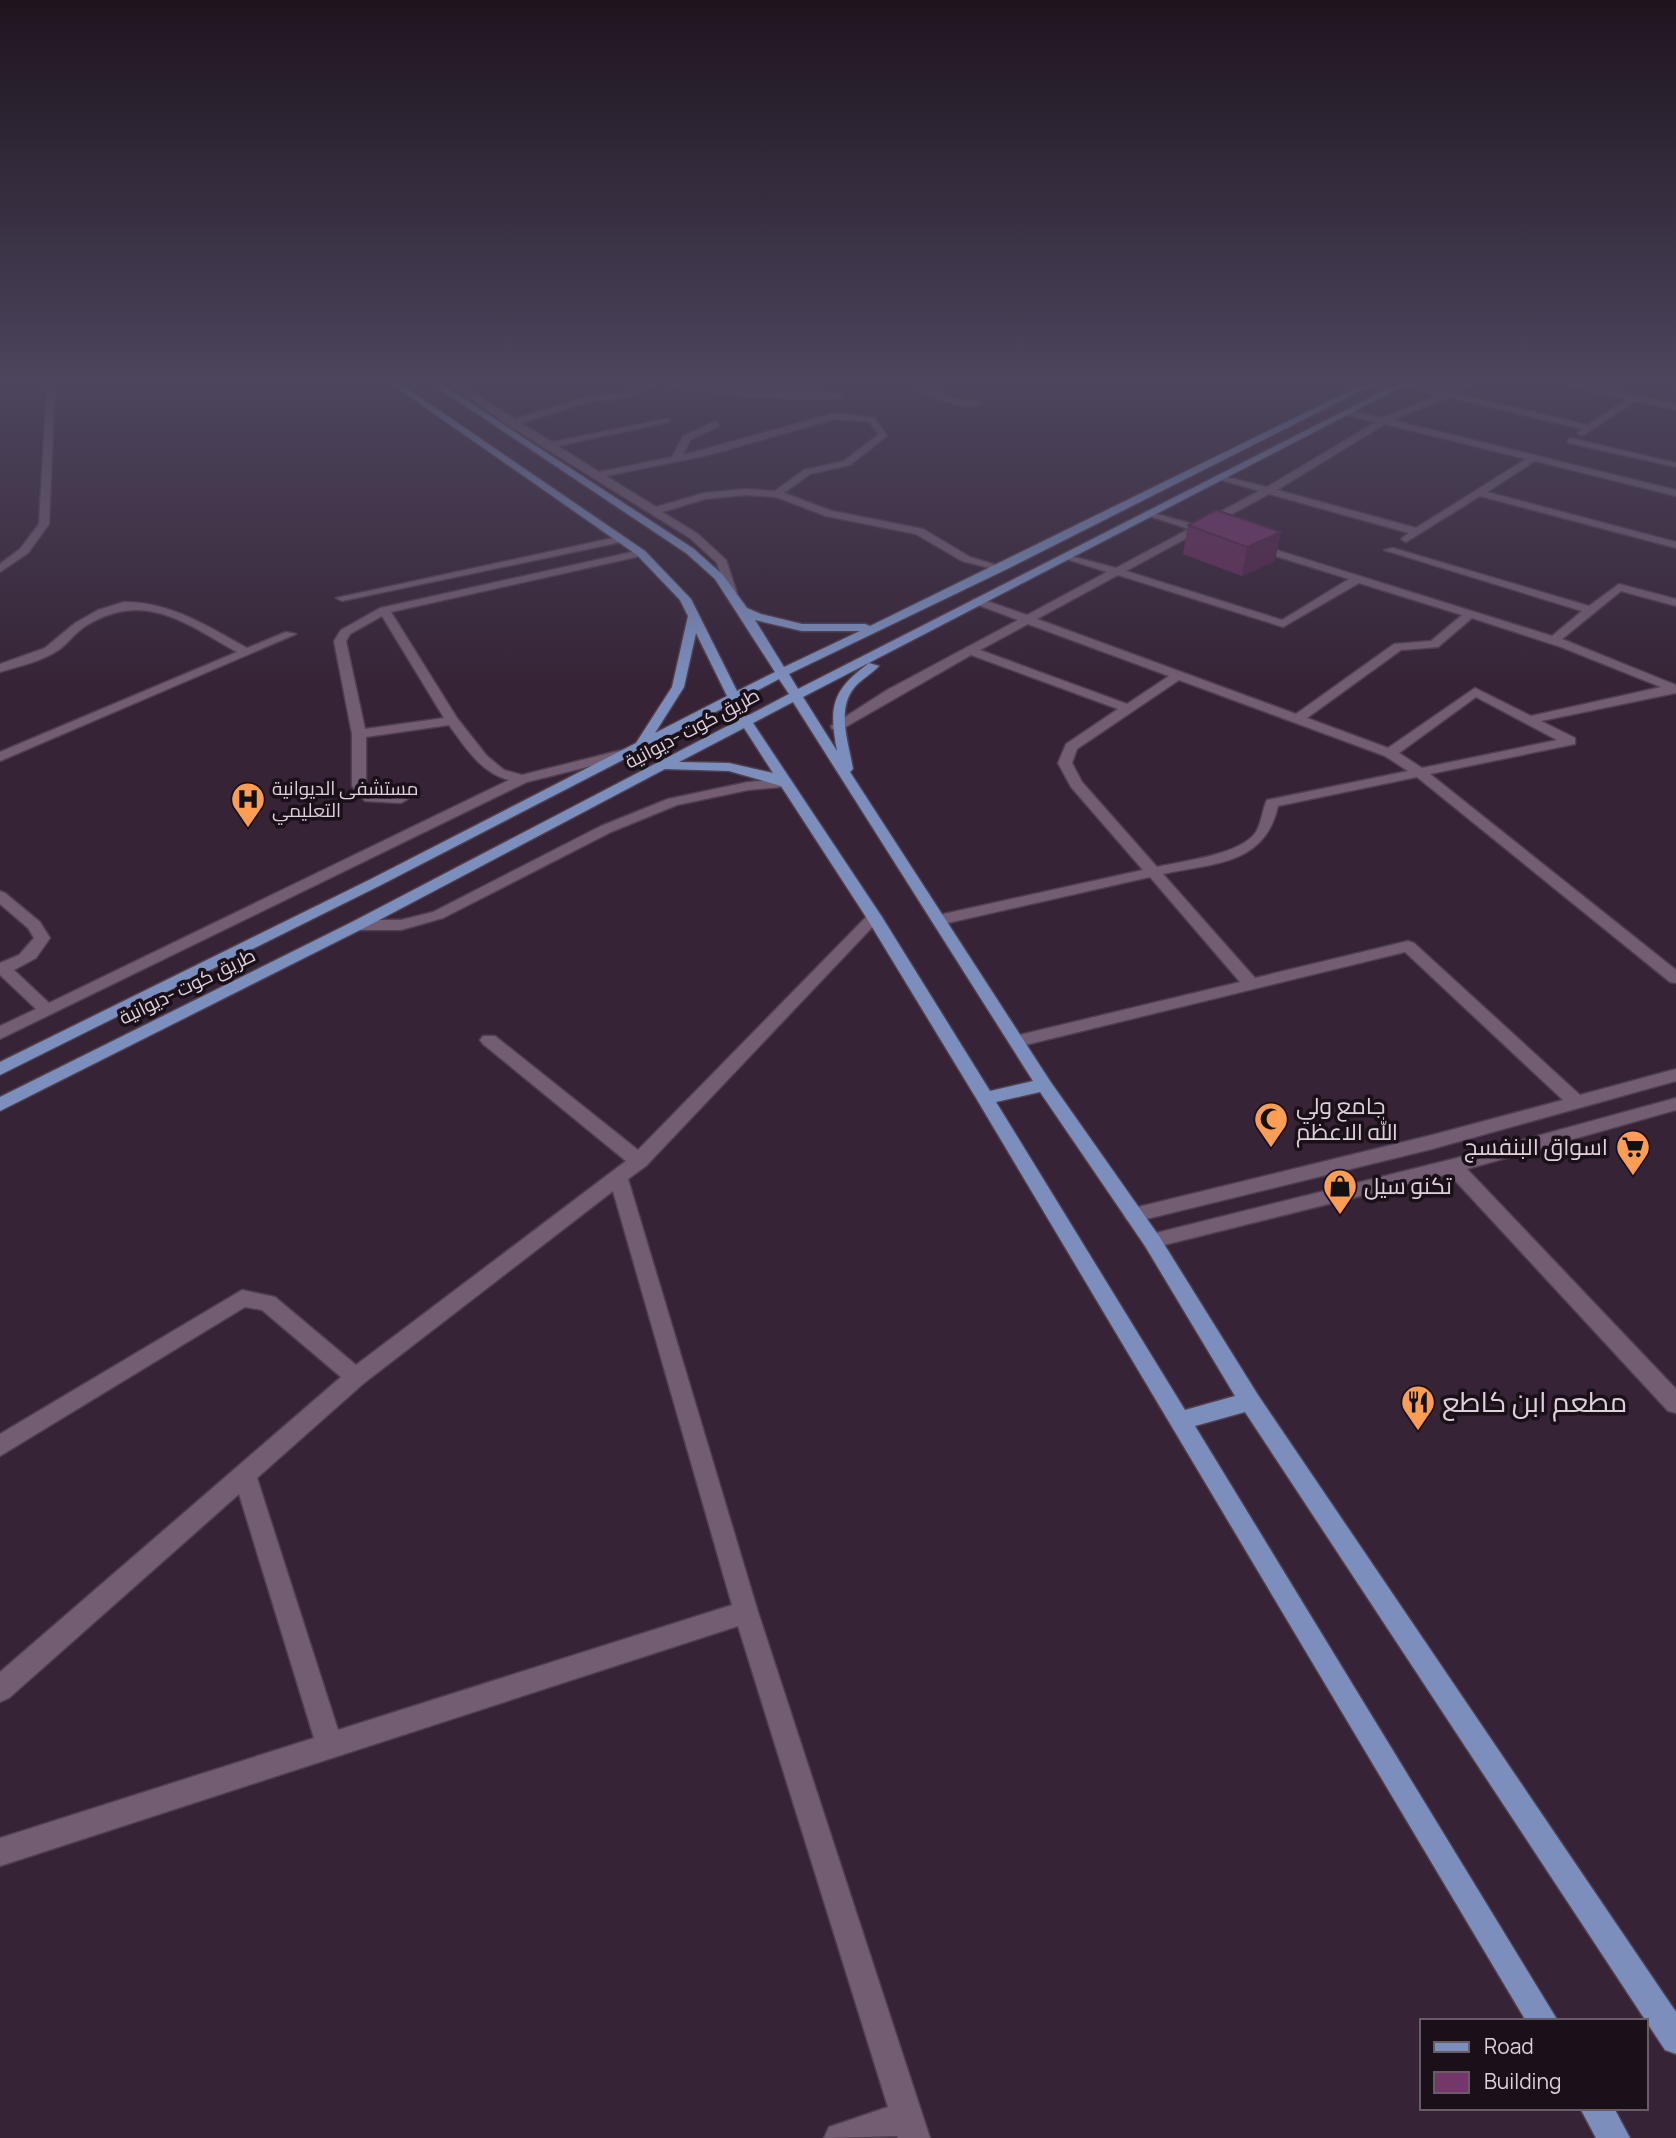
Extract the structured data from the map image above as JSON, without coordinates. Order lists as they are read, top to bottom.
{
  "streets": {
    "main road": ["طريق كوت -ديوانية"]
  },
  "places": {
    "hospital": ["مستشفى الديوانية التعليمي"],
    "mosque": ["جامع ولي الله الاعظم"],
    "supermarket": ["اسواق البنفسج"],
    "shop": ["تكنو سيل"],
    "restaurant": ["مطعم ابن كاطع"]
  },
  "legend": ["Road", "Building"]
}
